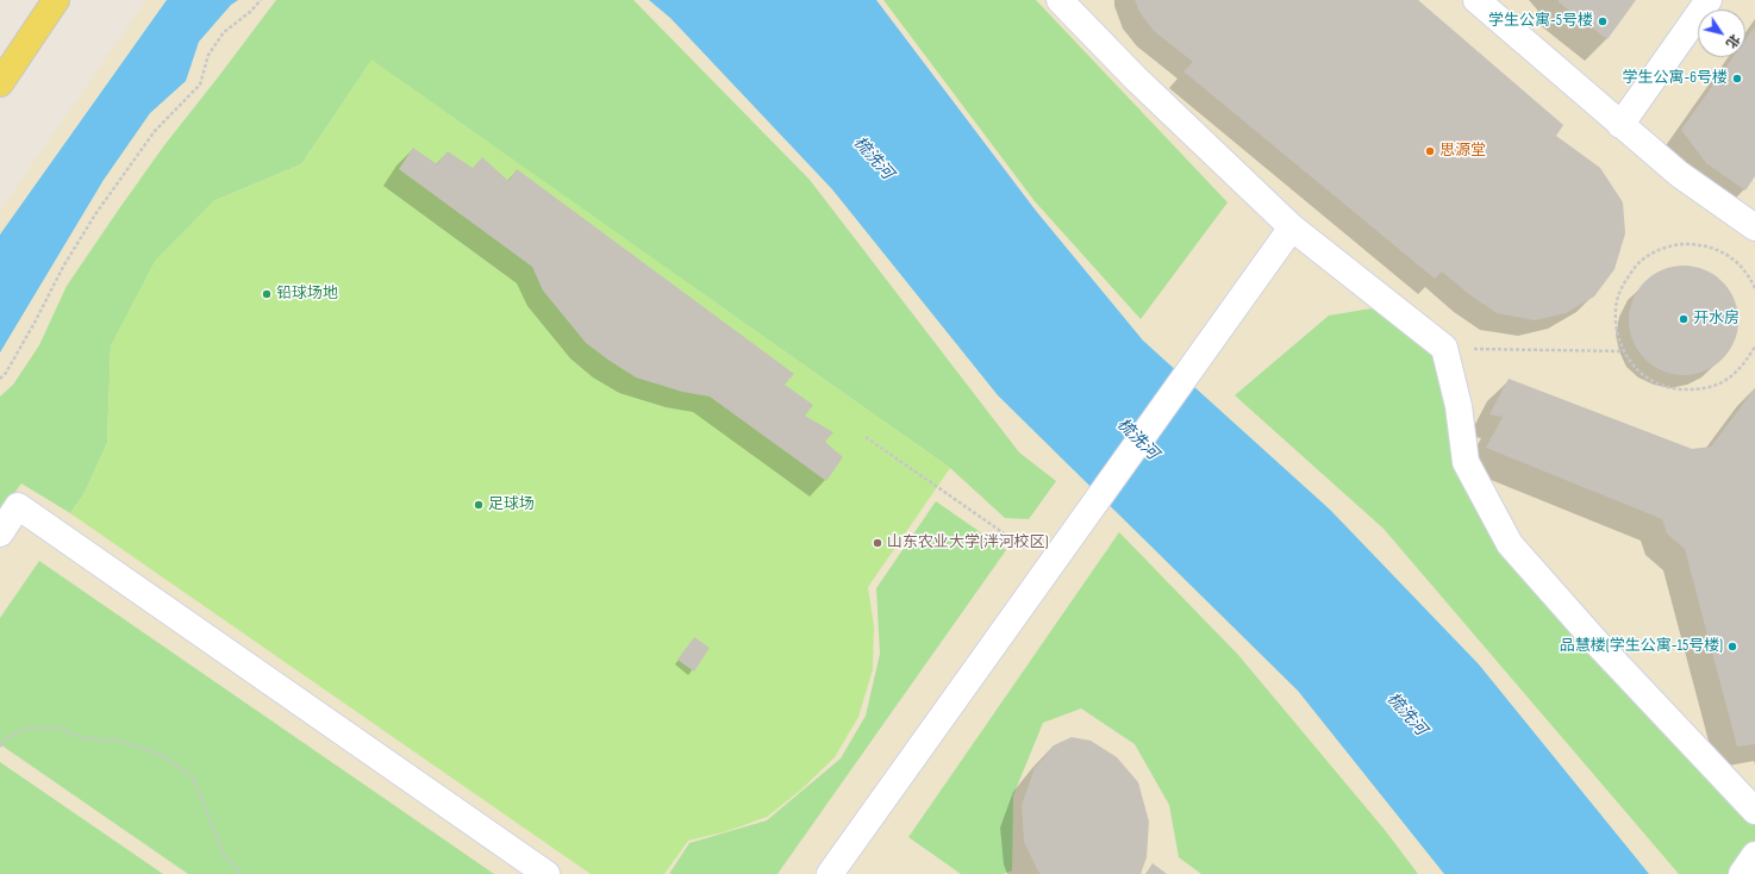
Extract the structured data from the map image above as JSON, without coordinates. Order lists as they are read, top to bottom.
{
  "water": ["梳洗河"],
  "places": [
    "学生公寓-5号楼",
    "学生公寓-6号楼",
    "思源堂",
    "铅球场地",
    "开水房",
    "足球场",
    "山东农业大学(泮河校区)",
    "品慧楼(学生公寓-15号楼)"
  ],
  "north": "bottom right"
}
